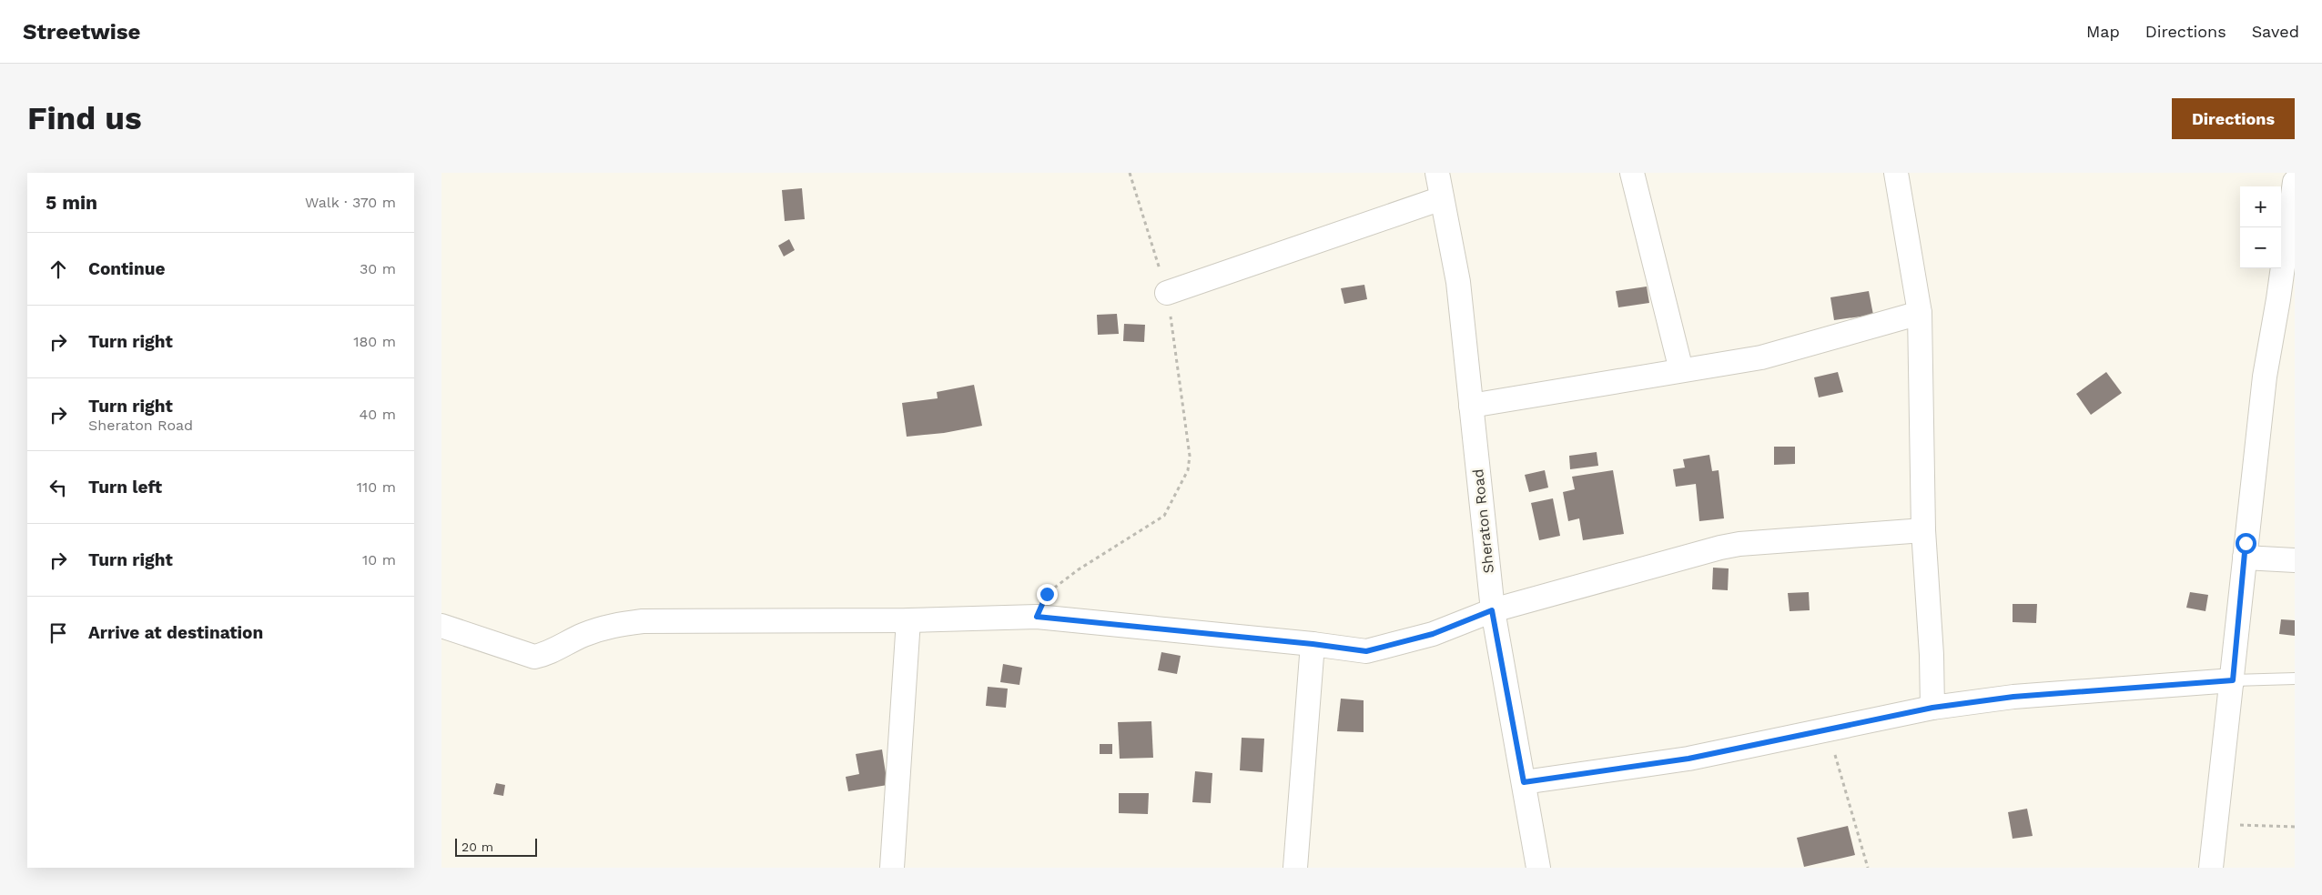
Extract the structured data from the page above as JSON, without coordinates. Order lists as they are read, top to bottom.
{
  "streets": {
    "street": ["Sheraton Road"]
  },
  "scale_bar": "20 m",
  "page": {
    "header": "Streetwise",
    "nav": ["Map", "Directions", "Saved"],
    "buttons": "Directions",
    "title": "Find us",
    "heading": ["5 min", "Walk · 370 m"],
    "map_buttons": ["+", "−"],
    "list": [
      ["Continue", "30 m"],
      ["Turn right", "180 m"],
      ["Turn right", "Sheraton Road", "40 m"],
      ["Turn left", "110 m"],
      ["Turn right", "10 m"],
      "Arrive at destination"
    ],
    "scale": "20 m"
  }
}
